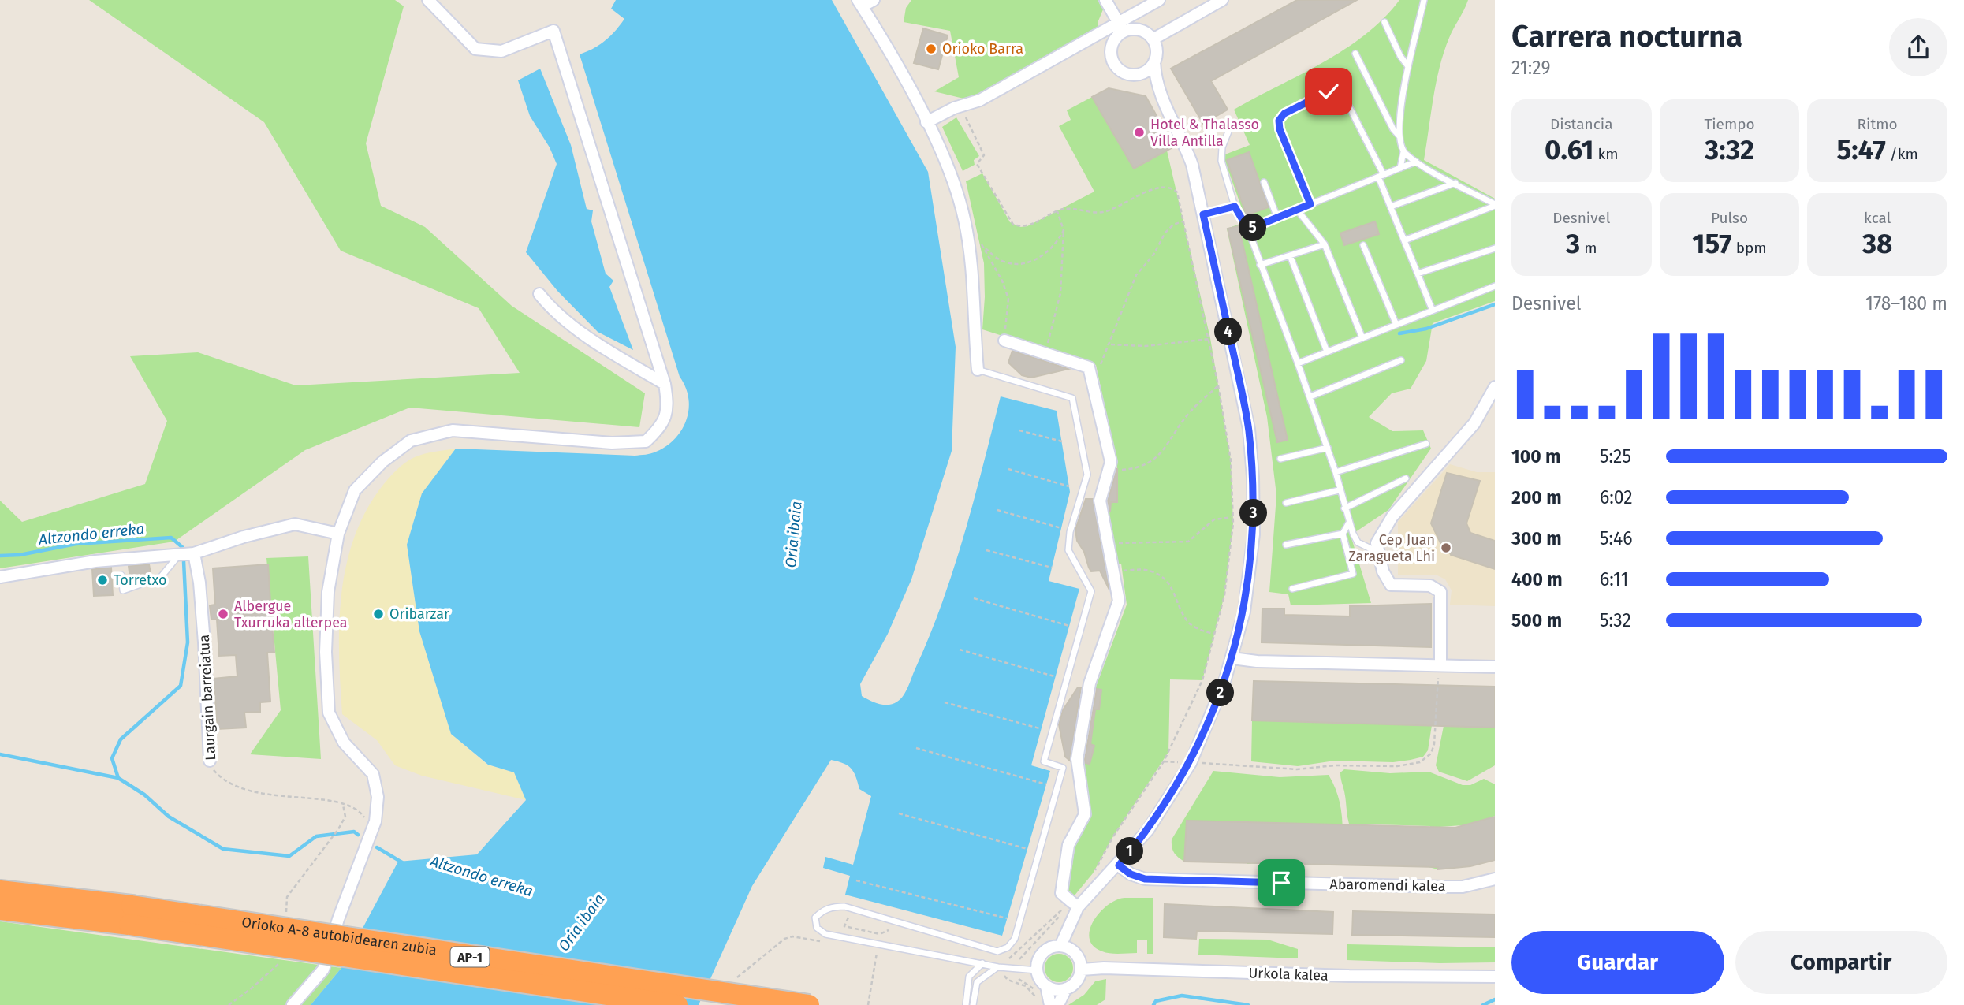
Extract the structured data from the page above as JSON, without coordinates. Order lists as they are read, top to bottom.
{
  "streets": {
    "highway": ["Orioko A-8 autobidearen zubia", "AP-1"],
    "street": ["Laurgain barreiatua", "Abaromendi kalea", "Urkola kalea"]
  },
  "crossings": [
    ["Orioko A-8 autobidearen zubia", "AP-1"]
  ],
  "water": ["Altzondo erreka", "Oria ibaia"],
  "places": [
    "Orioko Barra",
    "Hotel & Thalasso Villa Antilla",
    "Cep Juan Zaragueta Lhi",
    "Torretxo",
    "Albergue Txurruka alterpea",
    "Oribarzar"
  ],
  "page": {
    "heading": ["Carrera nocturna", "21:29"],
    "stats": [
      ["Distancia", "0.61 km"],
      ["Tiempo", "3:32"],
      ["Ritmo", "5:47 /km"],
      ["Desnivel", "3 m"],
      ["Pulso", "157 bpm"],
      ["kcal", "38"]
    ],
    "pins": [
      "5",
      "4",
      "3",
      "2",
      "1"
    ],
    "chart": ["Desnivel", "178–180 m"],
    "list": [
      {
        "name": "100 m",
        "note": "5:25"
      },
      {
        "name": "200 m",
        "note": "6:02"
      },
      {
        "name": "300 m",
        "note": "5:46"
      },
      {
        "name": "400 m",
        "note": "6:11"
      },
      {
        "name": "500 m",
        "note": "5:32"
      }
    ],
    "buttons": ["Guardar", "Compartir"]
  }
}
